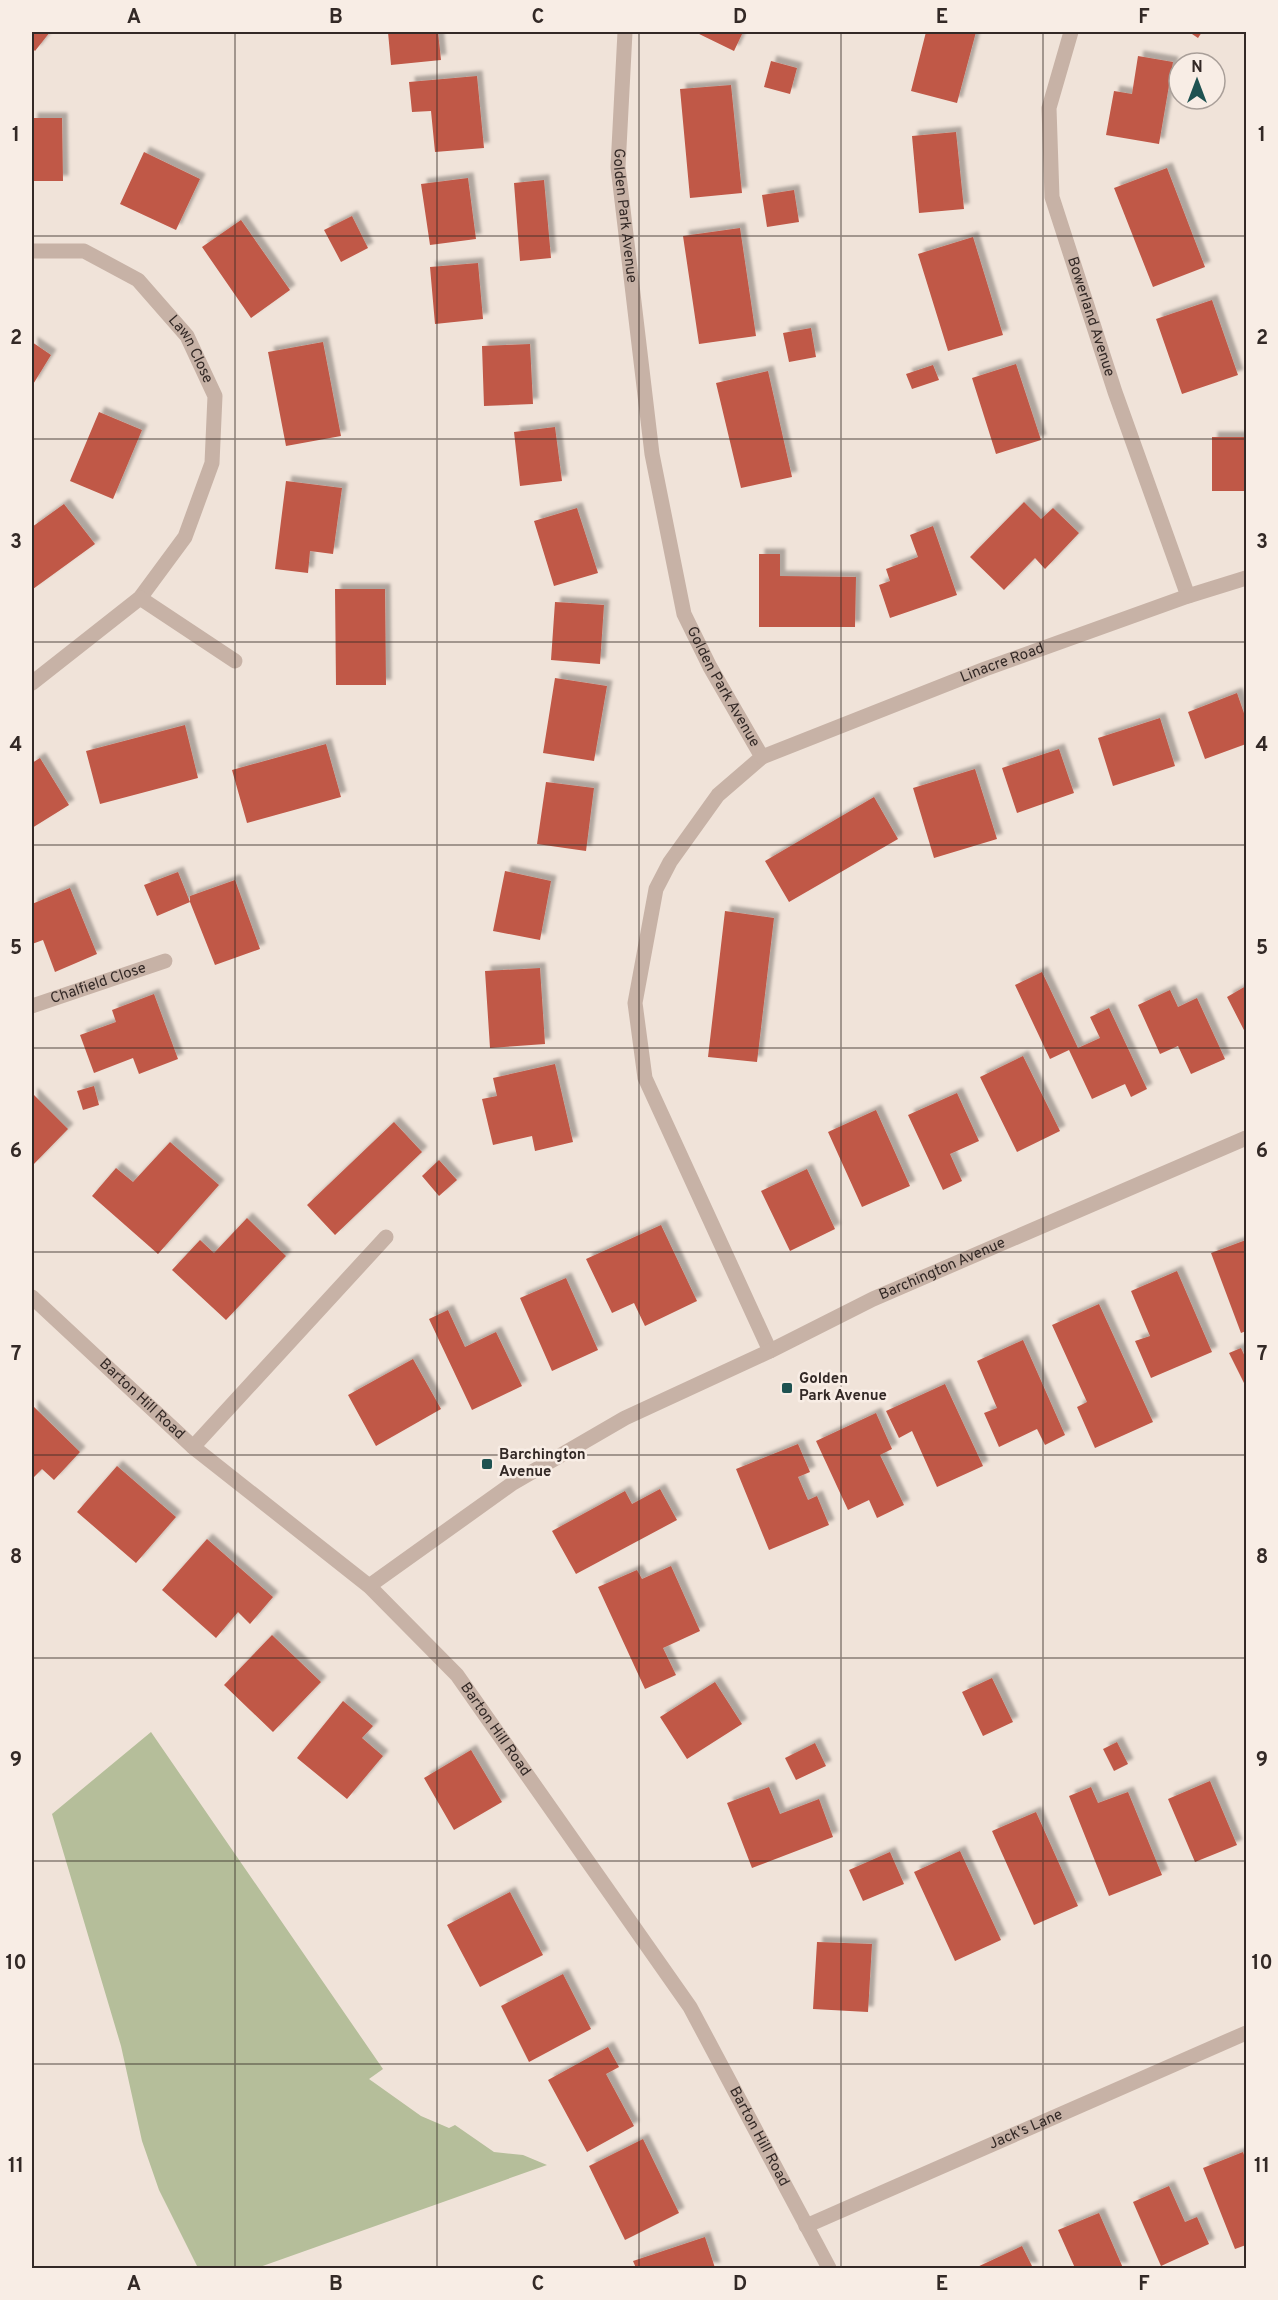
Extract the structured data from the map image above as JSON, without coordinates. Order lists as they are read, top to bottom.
{
  "streets": {
    "street": [
      "Golden Park Avenue",
      "Bowerland Avenue",
      "Lawn Close",
      "Linacre Road",
      "Chalfield Close",
      "Barchington Avenue",
      "Barton Hill Road",
      "Jack's Lane"
    ]
  },
  "crossings": [
    ["Golden Park Avenue", "Linacre Road"],
    ["Golden Park Avenue", "Barchington Avenue"],
    ["Bowerland Avenue", "Linacre Road"],
    ["Barchington Avenue", "Barton Hill Road"],
    ["Barton Hill Road", "Jack's Lane"]
  ],
  "places": {
    "transit": ["Golden Park Avenue", "Barchington Avenue"]
  },
  "north": "top",
  "grid": {
    "columns": [
      "A",
      "B",
      "C",
      "D",
      "E",
      "F"
    ],
    "rows": [
      "1",
      "2",
      "3",
      "4",
      "5",
      "6",
      "7",
      "8",
      "9",
      "10",
      "11"
    ]
  }
}
